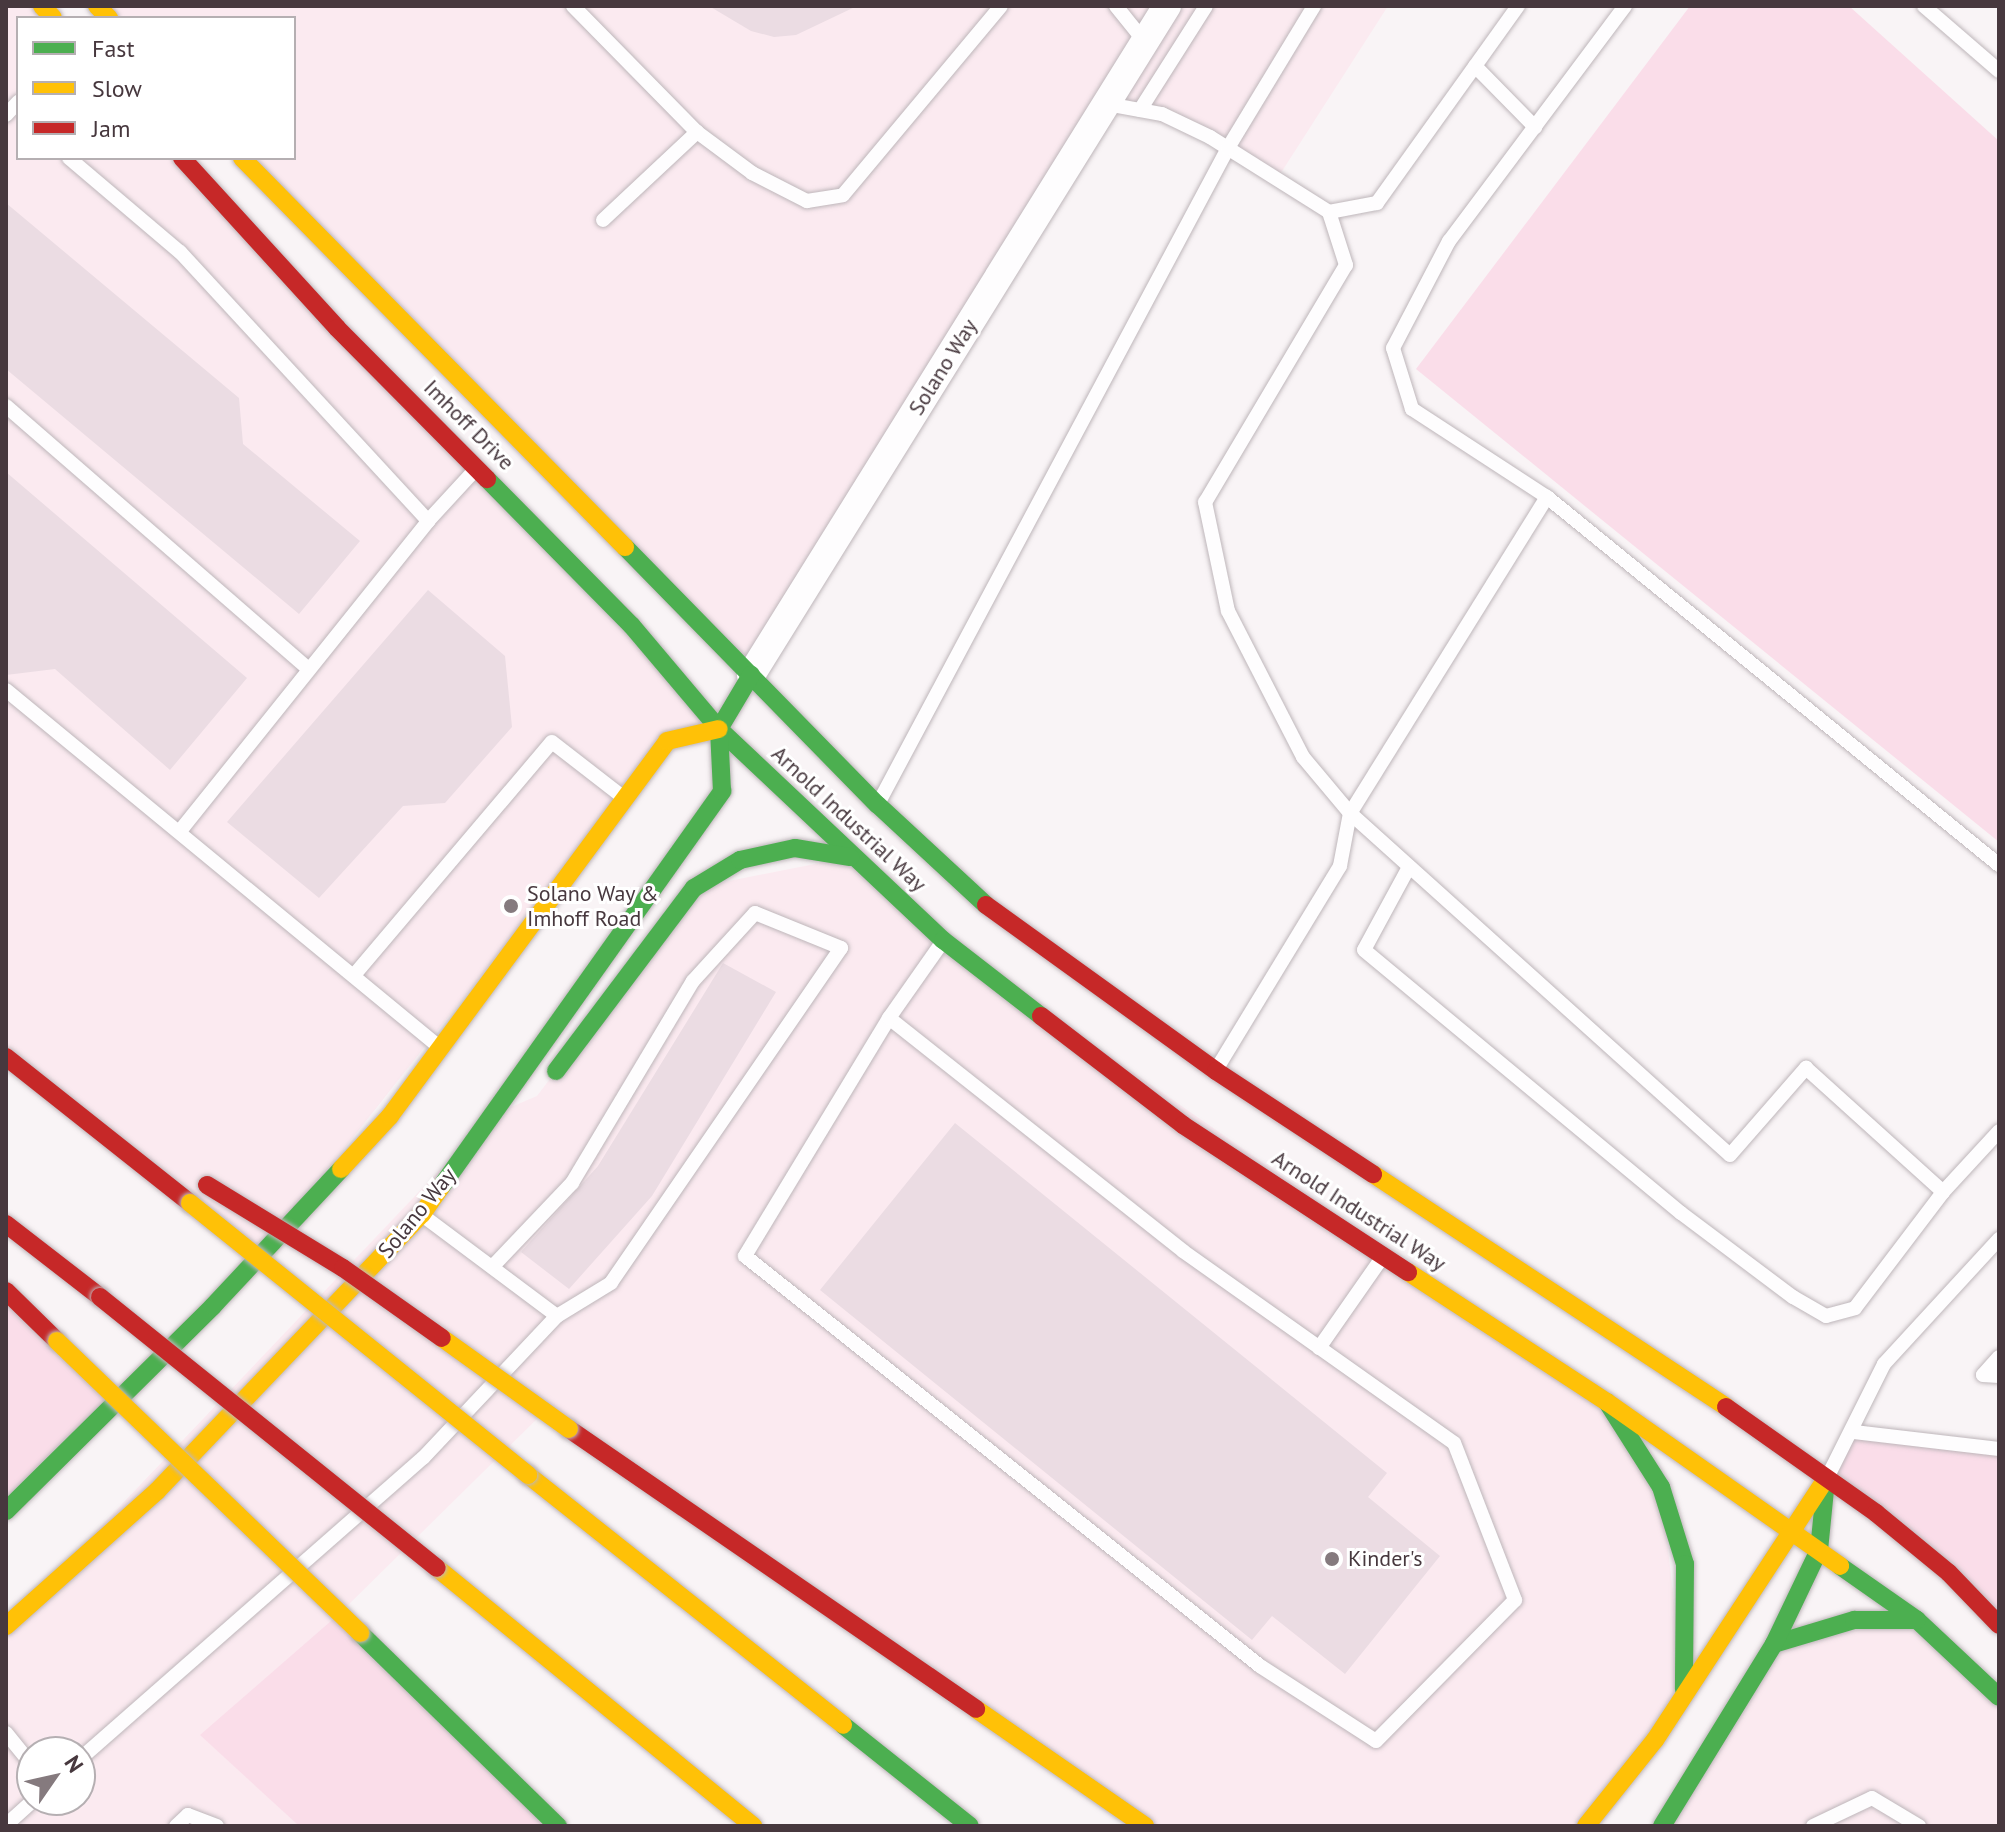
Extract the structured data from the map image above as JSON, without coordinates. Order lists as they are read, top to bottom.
{
  "streets": {
    "main road": ["Solano Way", "Imhoff Drive", "Arnold Industrial Way"]
  },
  "crossings": [
    ["Solano Way", "Imhoff Drive"],
    ["Solano Way", "Arnold Industrial Way"],
    ["Imhoff Drive", "Arnold Industrial Way"]
  ],
  "places": ["Solano Way & Imhoff Road", "Kinder's"],
  "legend": ["Fast", "Slow", "Jam"],
  "north": "top right"
}
